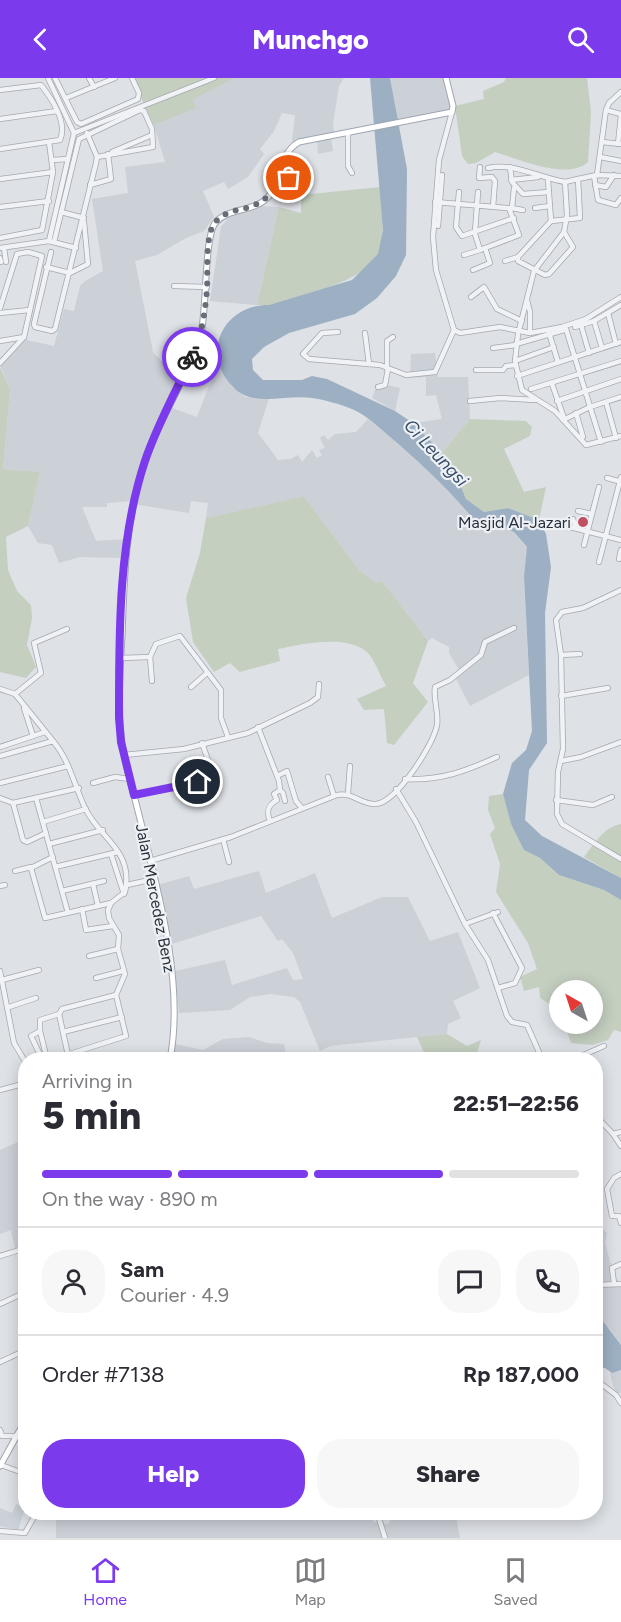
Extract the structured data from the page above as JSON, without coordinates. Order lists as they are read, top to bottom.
{
  "streets": {
    "main road": ["Jalan Mercedez Benz"]
  },
  "water": ["Ci Leungsi"],
  "places": ["Masjid Al-Jazari"],
  "north": "top left",
  "page": {
    "header": "Munchgo",
    "heading": ["5 min", "Arriving in", "22:51–22:56"],
    "panel": [
      "Sam",
      "Courier · 4.9",
      "Order #7138",
      "Rp 187,000"
    ],
    "bar": "On the way · 890 m",
    "buttons": ["Help", "Share"],
    "tabs": ["Home", "Map", "Saved"]
  }
}
